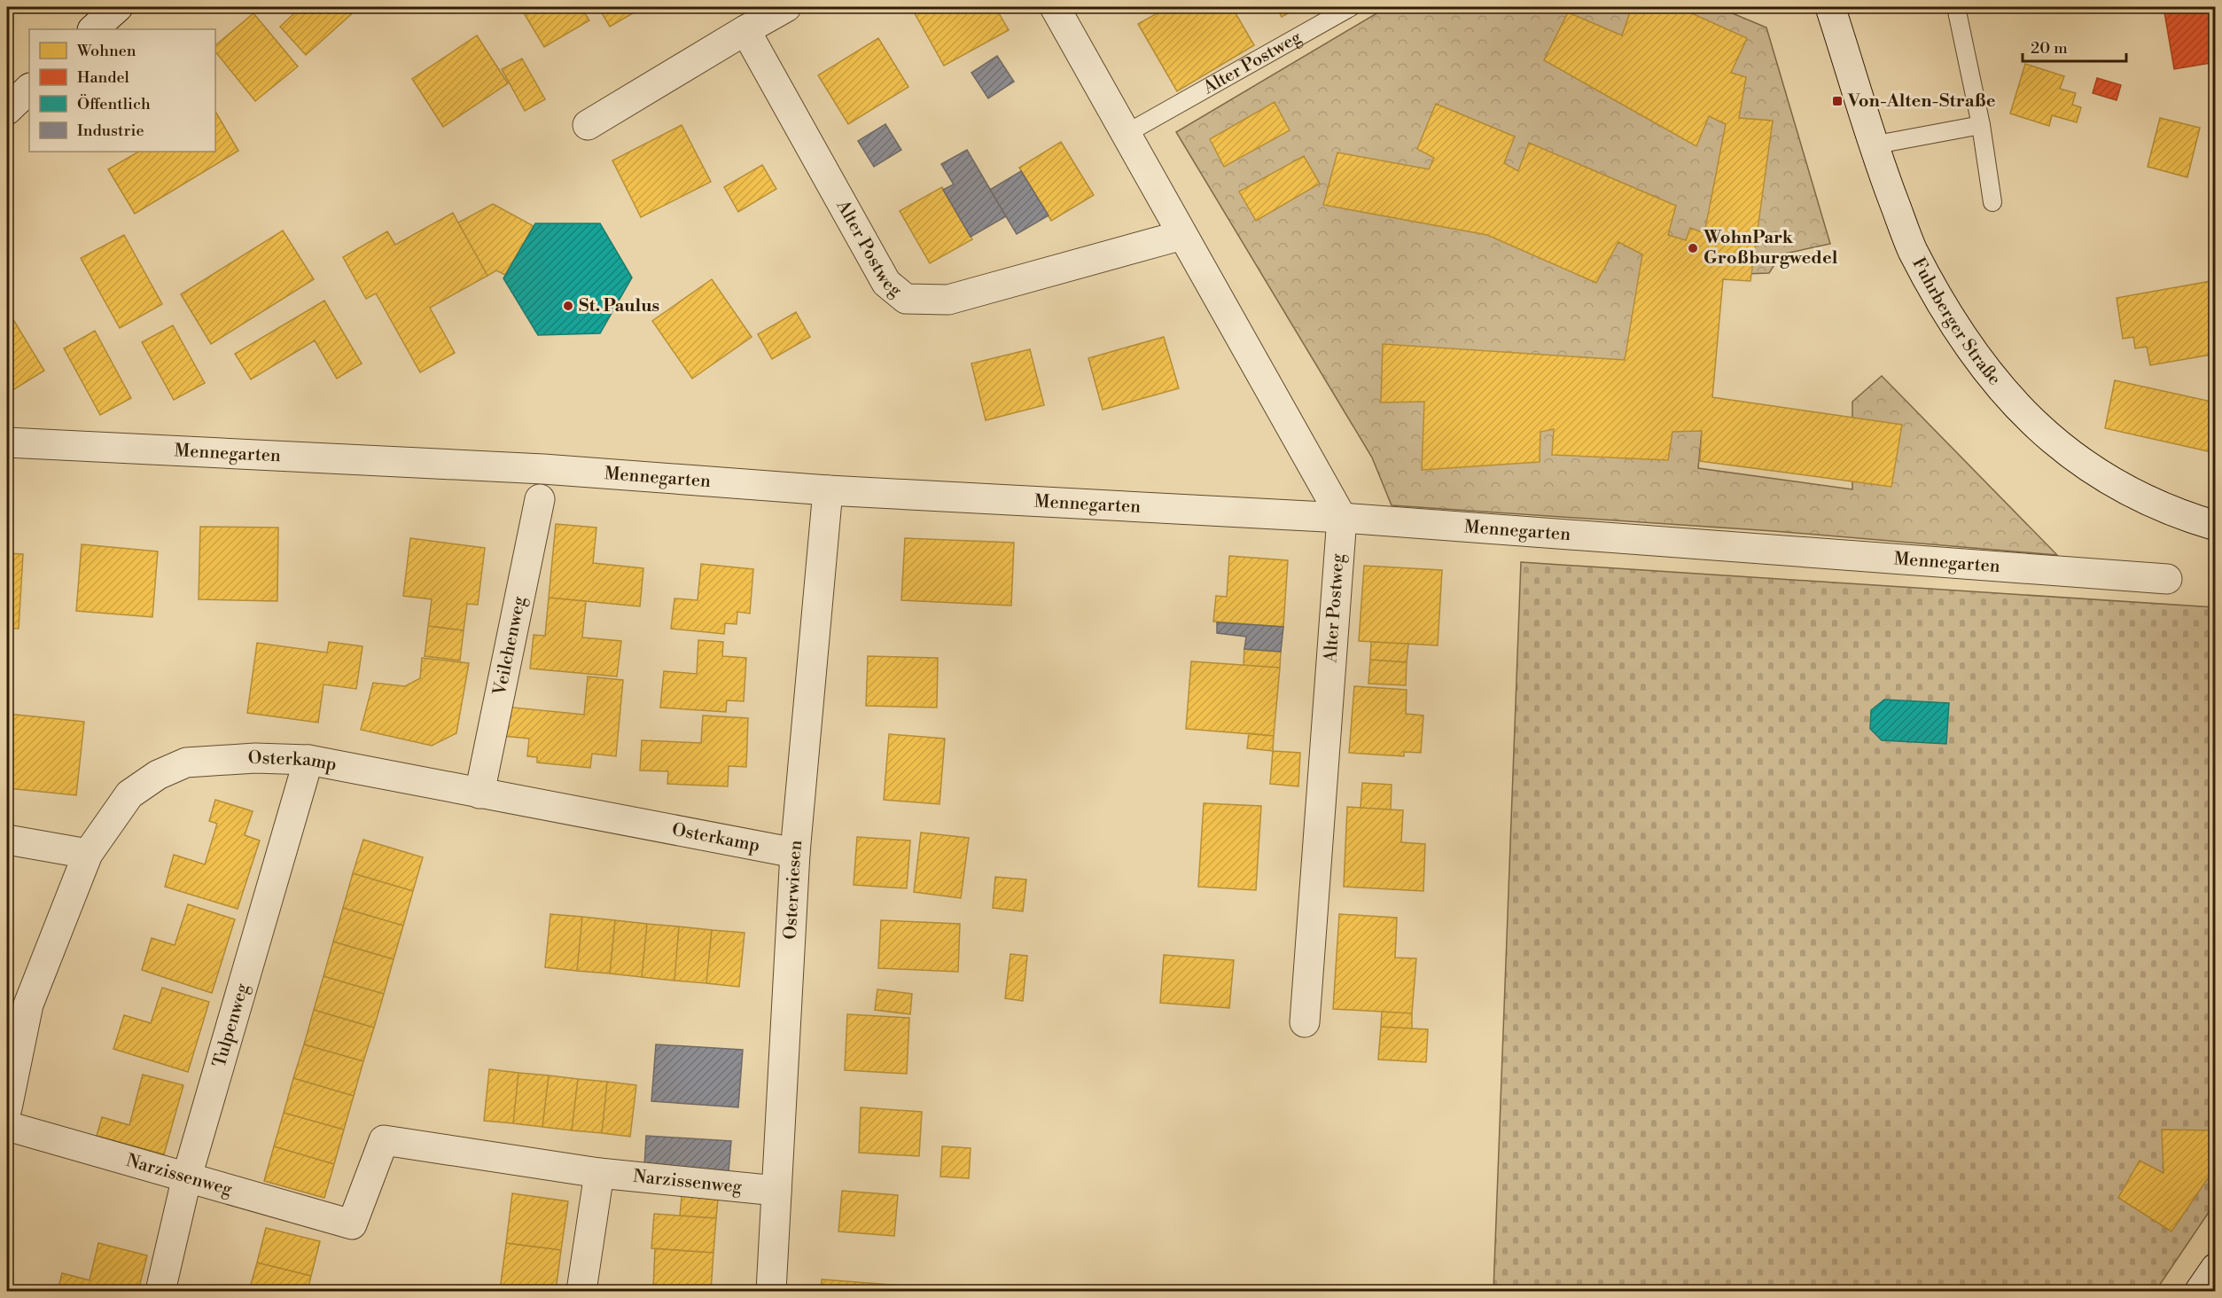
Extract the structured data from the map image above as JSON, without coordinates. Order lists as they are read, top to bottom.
{
  "streets": {
    "street": [
      "Alter Postweg",
      "Fuhrberger Straße",
      "Mennegarten",
      "Veilchenweg",
      "Osterkamp",
      "Osterwiesen",
      "Tulpenweg",
      "Narzissenweg"
    ]
  },
  "crossings": [
    ["Alter Postweg", "Mennegarten"],
    ["Mennegarten", "Osterwiesen"],
    ["Veilchenweg", "Osterkamp"],
    ["Osterkamp", "Osterwiesen"],
    ["Osterkamp", "Tulpenweg"],
    ["Osterwiesen", "Narzissenweg"],
    ["Tulpenweg", "Narzissenweg"]
  ],
  "places": {
    "transit": ["Von-Alten-Straße"],
    "other": ["WohnPark Großburgwedel", "St. Paulus"]
  },
  "legend": [
    "Wohnen",
    "Handel",
    "Öffentlich",
    "Industrie"
  ],
  "scale_bar": "20 m"
}
